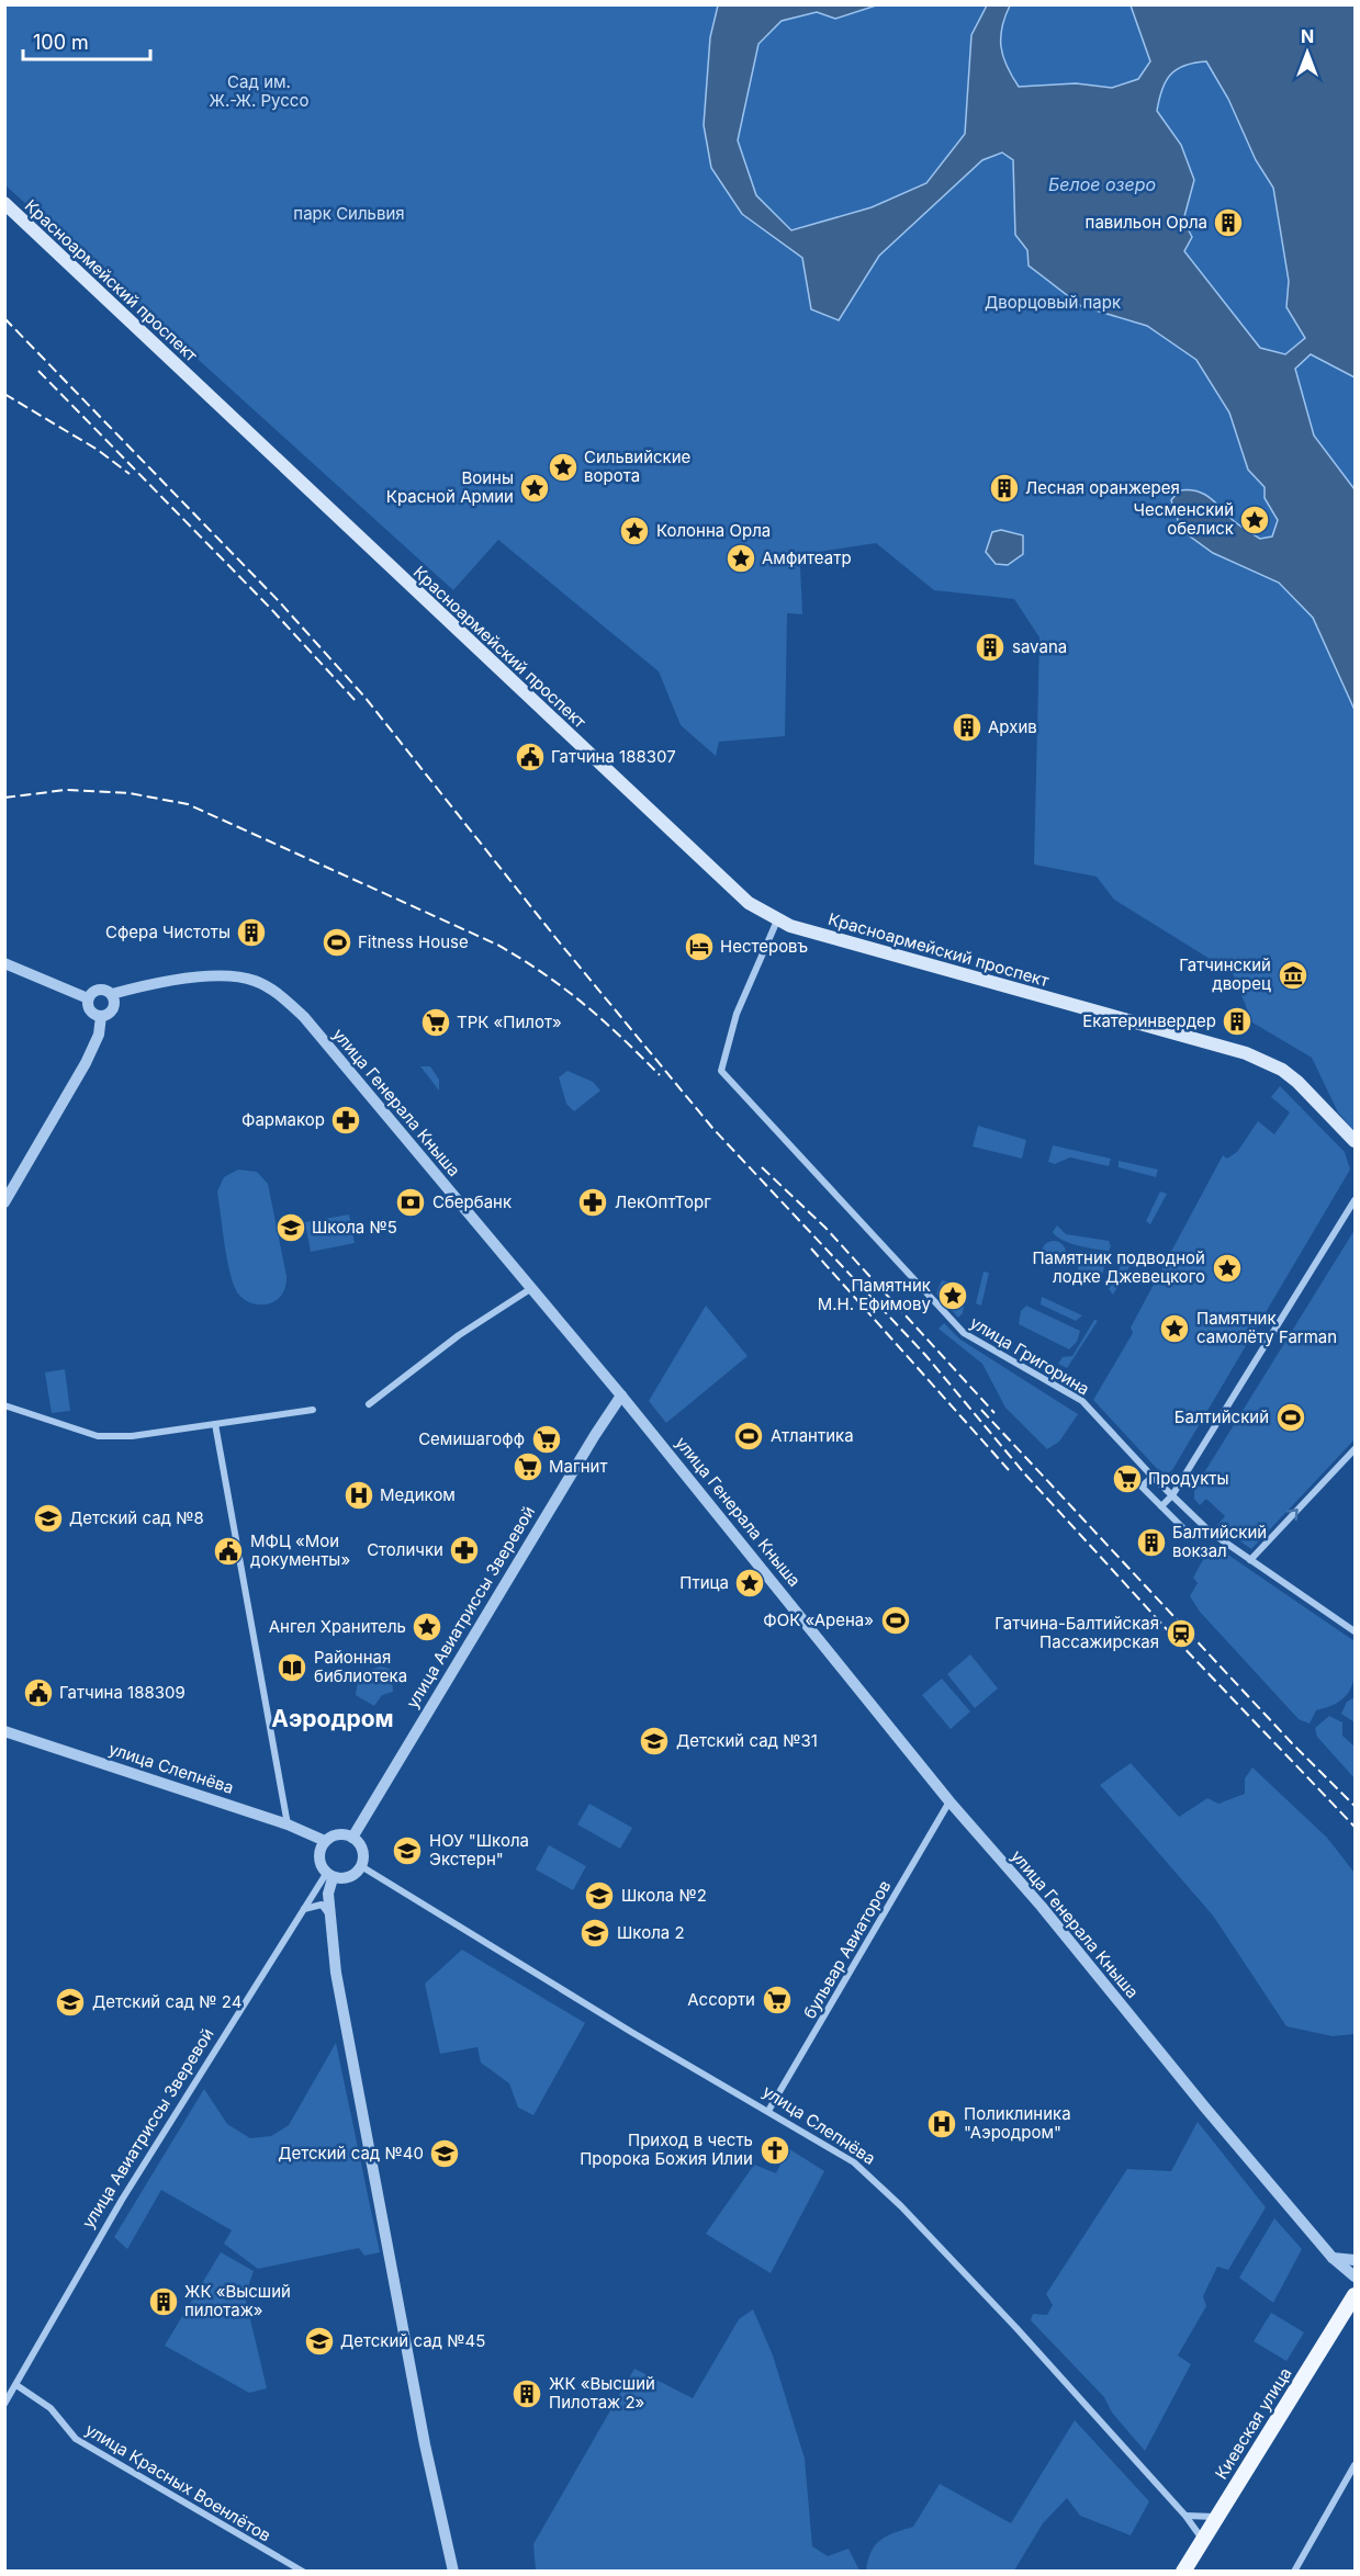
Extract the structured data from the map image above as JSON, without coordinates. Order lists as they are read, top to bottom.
{
  "streets": {
    "main road": ["Красноармейский проспект", "Киевская улица"],
    "street": [
      "улица Генерала Кныша",
      "улица Григорина",
      "улица Авиатриссы Зверевой",
      "улица Слепнёва",
      "бульвар Авиаторов",
      "улица Красных Военлётов"
    ]
  },
  "crossings": [
    ["Красноармейский проспект", "улица Григорина"],
    ["улица Генерала Кныша", "улица Авиатриссы Зверевой"],
    ["улица Генерала Кныша", "бульвар Авиаторов"],
    ["улица Авиатриссы Зверевой", "улица Слепнёва"],
    ["улица Авиатриссы Зверевой", "улица Красных Военлётов"],
    ["улица Слепнёва", "бульвар Авиаторов"],
    ["улица Слепнёва", "Киевская улица"]
  ],
  "districts": ["Аэродром"],
  "water": ["Белое озеро"],
  "parks": ["Сад им. Ж.-Ж. Руссо", "парк Сильвия", "Дворцовый парк"],
  "places": {
    "building": [
      "павильон Орла",
      "Лесная оранжерея",
      "savana",
      "Архив",
      "Сфера Чистоты",
      "Екатеринвердер",
      "Балтийский вокзал",
      "ЖК «Высший пилотаж»",
      "ЖК «Высший Пилотаж 2»"
    ],
    "place": [
      "Сильвийские ворота",
      "Воины Красной Армии",
      "Чесменский обелиск",
      "Колонна Орла",
      "Амфитеатр",
      "Памятник подводной лодке Джевецкого",
      "Памятник М.Н. Ефимову",
      "Памятник самолёту Farman",
      "Птица",
      "Ангел Хранитель"
    ],
    "public building": ["Гатчина 188307", "МФЦ «Мои документы»", "Гатчина 188309"],
    "sports": [
      "Fitness House",
      "Балтийский",
      "Атлантика",
      "ФОК «Арена»"
    ],
    "hotel": ["Нестеровъ"],
    "museum": ["Гатчинский дворец"],
    "supermarket": [
      "ТРК «Пилот»",
      "Семишагофф",
      "Магнит",
      "Продукты",
      "Ассорти"
    ],
    "pharmacy": ["Фармакор", "ЛекОптТорг", "Столички"],
    "bank": ["Сбербанк"],
    "school or university": [
      "Школа №5",
      "Детский сад №8",
      "Детский сад №31",
      "НОУ \"Школа Экстерн\"",
      "Школа №2",
      "Школа 2",
      "Детский сад № 24",
      "Детский сад №40",
      "Детский сад №45"
    ],
    "hospital": ["Медиком", "Поликлиника \"Аэродром\""],
    "station": ["Гатчина-Балтийская Пассажирская"],
    "library": ["Районная библиотека"],
    "church": ["Приход в честь Пророка Божия Илии"]
  },
  "scale_bar": "100 m",
  "north": "top"
}
